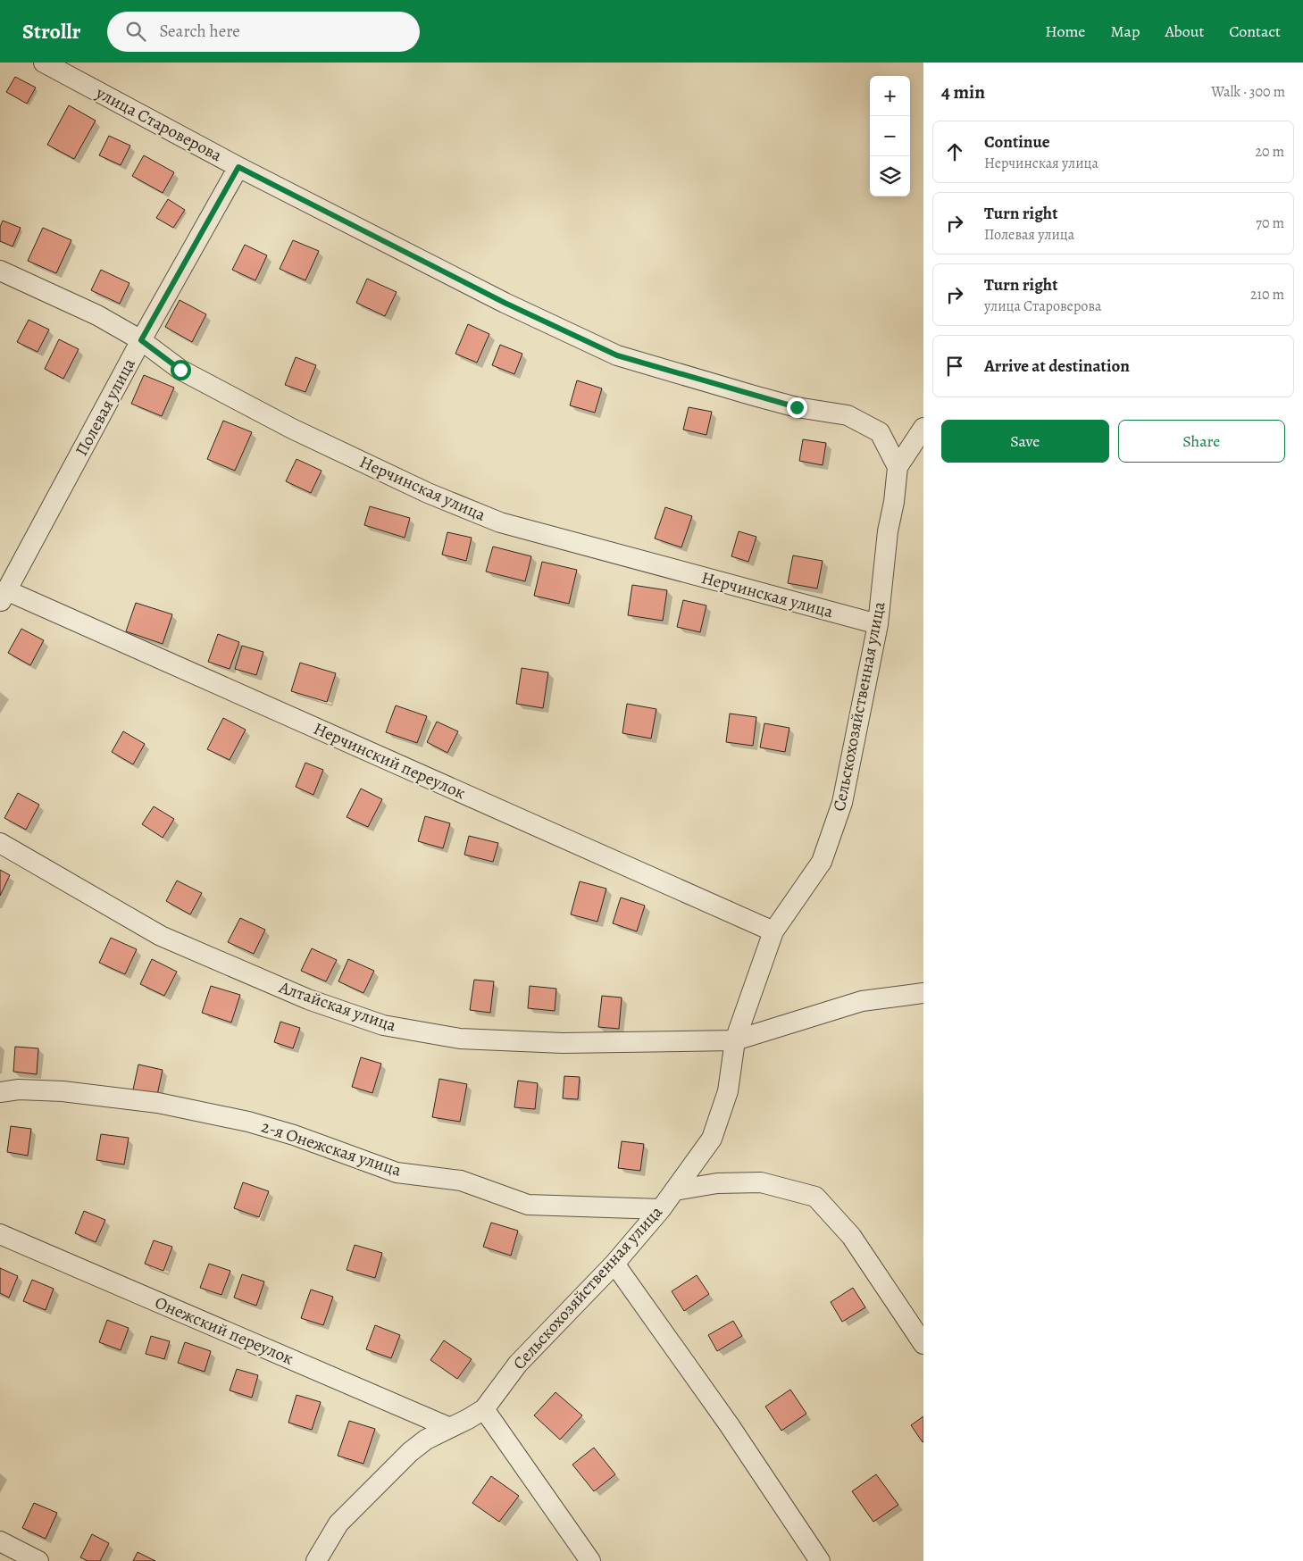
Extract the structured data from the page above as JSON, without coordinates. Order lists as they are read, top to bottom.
{
  "streets": {
    "street": [
      "улица Староверова",
      "Полевая улица",
      "Нерчинская улица",
      "Сельскохозяйственная улица",
      "Нерчинский переулок",
      "Алтайская улица",
      "2-я Онежская улица",
      "Онежский переулок"
    ]
  },
  "crossings": [
    ["улица Староверова", "Полевая улица"],
    ["улица Староверова", "Сельскохозяйственная улица"],
    ["Полевая улица", "Нерчинская улица"],
    ["Полевая улица", "Нерчинский переулок"],
    ["Нерчинская улица", "Сельскохозяйственная улица"],
    ["Сельскохозяйственная улица", "Нерчинский переулок"],
    ["Сельскохозяйственная улица", "Алтайская улица"],
    ["Сельскохозяйственная улица", "2-я Онежская улица"],
    ["Сельскохозяйственная улица", "Онежский переулок"]
  ],
  "page": {
    "header": "Strollr",
    "search": "Search here",
    "nav": [
      "Home",
      "Map",
      "About",
      "Contact"
    ],
    "heading": ["4 min", "Walk · 300 m"],
    "map_buttons": ["+", "−"],
    "list": [
      ["Continue", "Нерчинская улица", "20 m"],
      ["Turn right", "Полевая улица", "70 m"],
      ["Turn right", "улица Староверова", "210 m"],
      "Arrive at destination"
    ],
    "buttons": ["Save", "Share"]
  }
}
